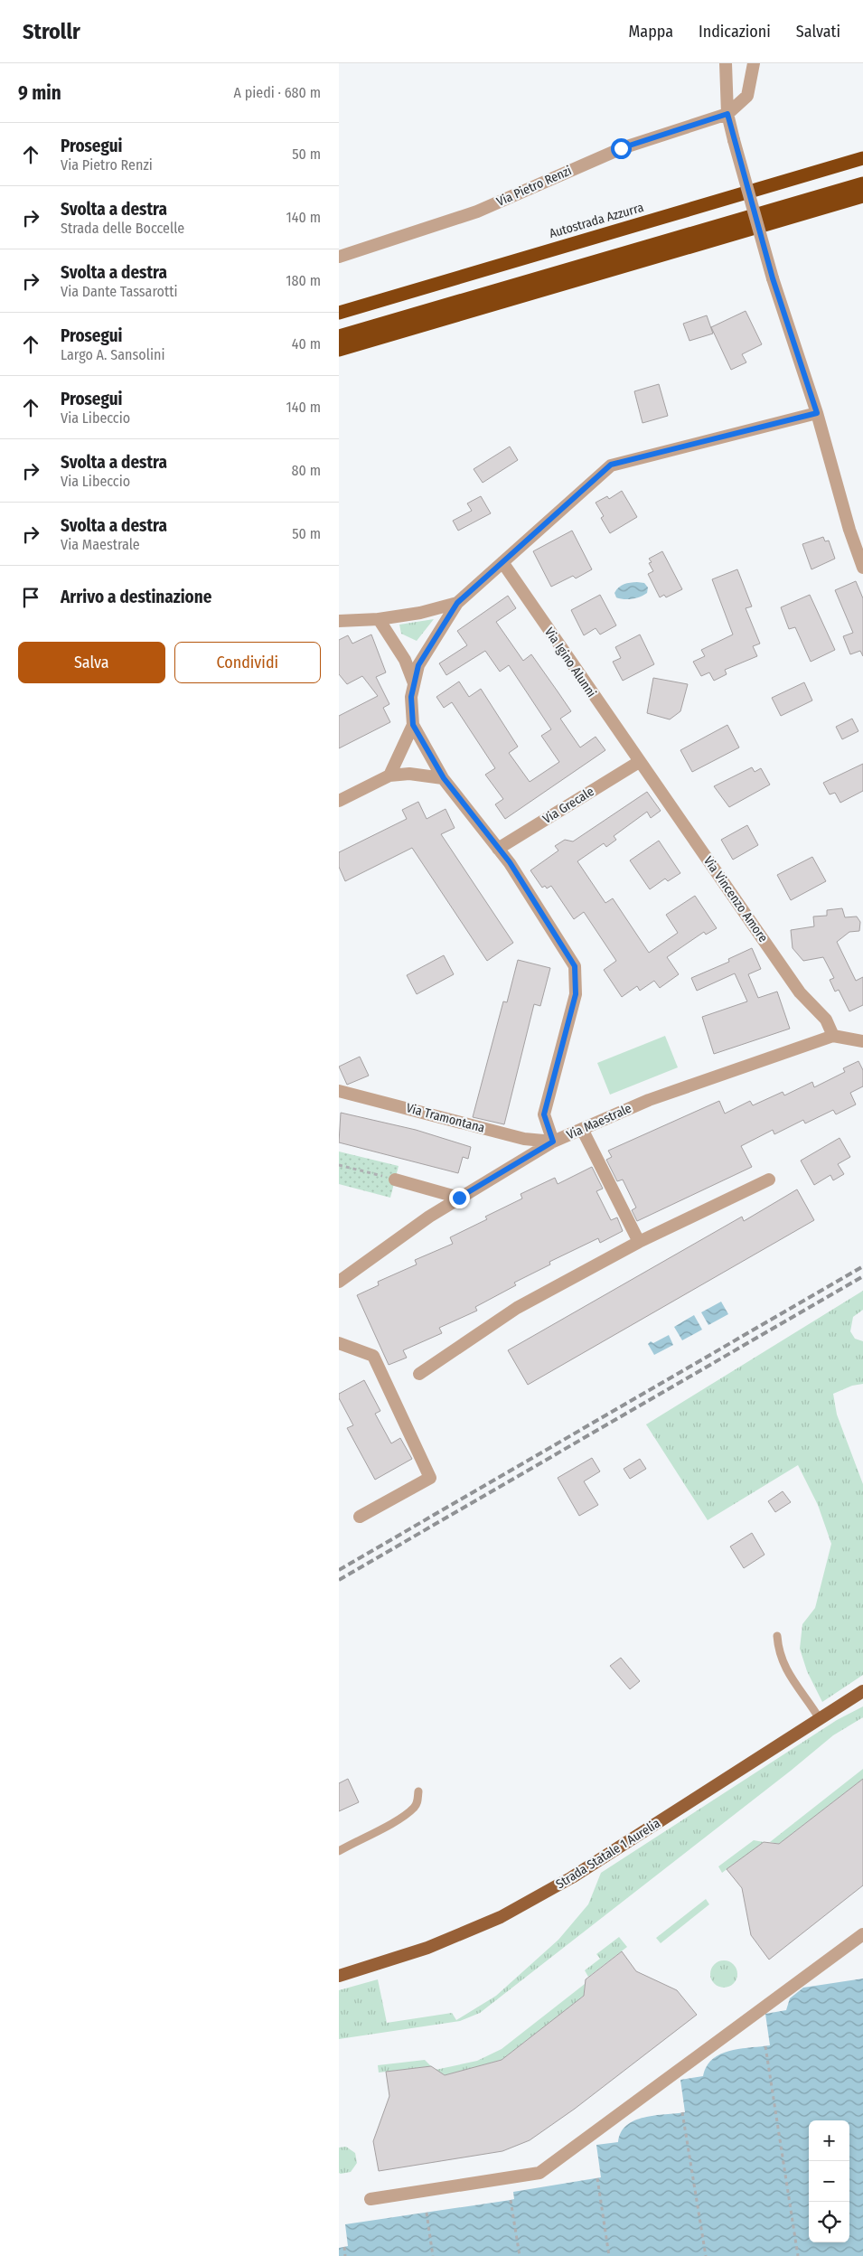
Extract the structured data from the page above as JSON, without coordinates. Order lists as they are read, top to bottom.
{
  "streets": {
    "highway": ["Autostrada Azzurra"],
    "main road": ["Strada Statale 1 Aurelia"],
    "street": [
      "Via Pietro Renzi",
      "Via Igino Alunni",
      "Via Grecale",
      "Via Vincenzo Amore",
      "Via Tramontana",
      "Via Maestrale"
    ]
  },
  "crossings": [
    ["Via Igino Alunni", "Via Grecale"],
    ["Via Igino Alunni", "Via Vincenzo Amore"],
    ["Via Grecale", "Via Vincenzo Amore"],
    ["Via Vincenzo Amore", "Via Maestrale"],
    ["Via Tramontana", "Via Maestrale"]
  ],
  "page": {
    "header": "Strollr",
    "nav": ["Mappa", "Indicazioni", "Salvati"],
    "heading": ["9 min", "A piedi · 680 m"],
    "list": [
      ["Prosegui", "Via Pietro Renzi", "50 m"],
      ["Svolta a destra", "Strada delle Boccelle", "140 m"],
      ["Svolta a destra", "Via Dante Tassarotti", "180 m"],
      ["Prosegui", "Largo A. Sansolini", "40 m"],
      ["Prosegui", "Via Libeccio", "140 m"],
      ["Svolta a destra", "Via Libeccio", "80 m"],
      ["Svolta a destra", "Via Maestrale", "50 m"],
      "Arrivo a destinazione"
    ],
    "buttons": ["Salva", "Condividi"],
    "map_buttons": ["+", "−"]
  }
}
